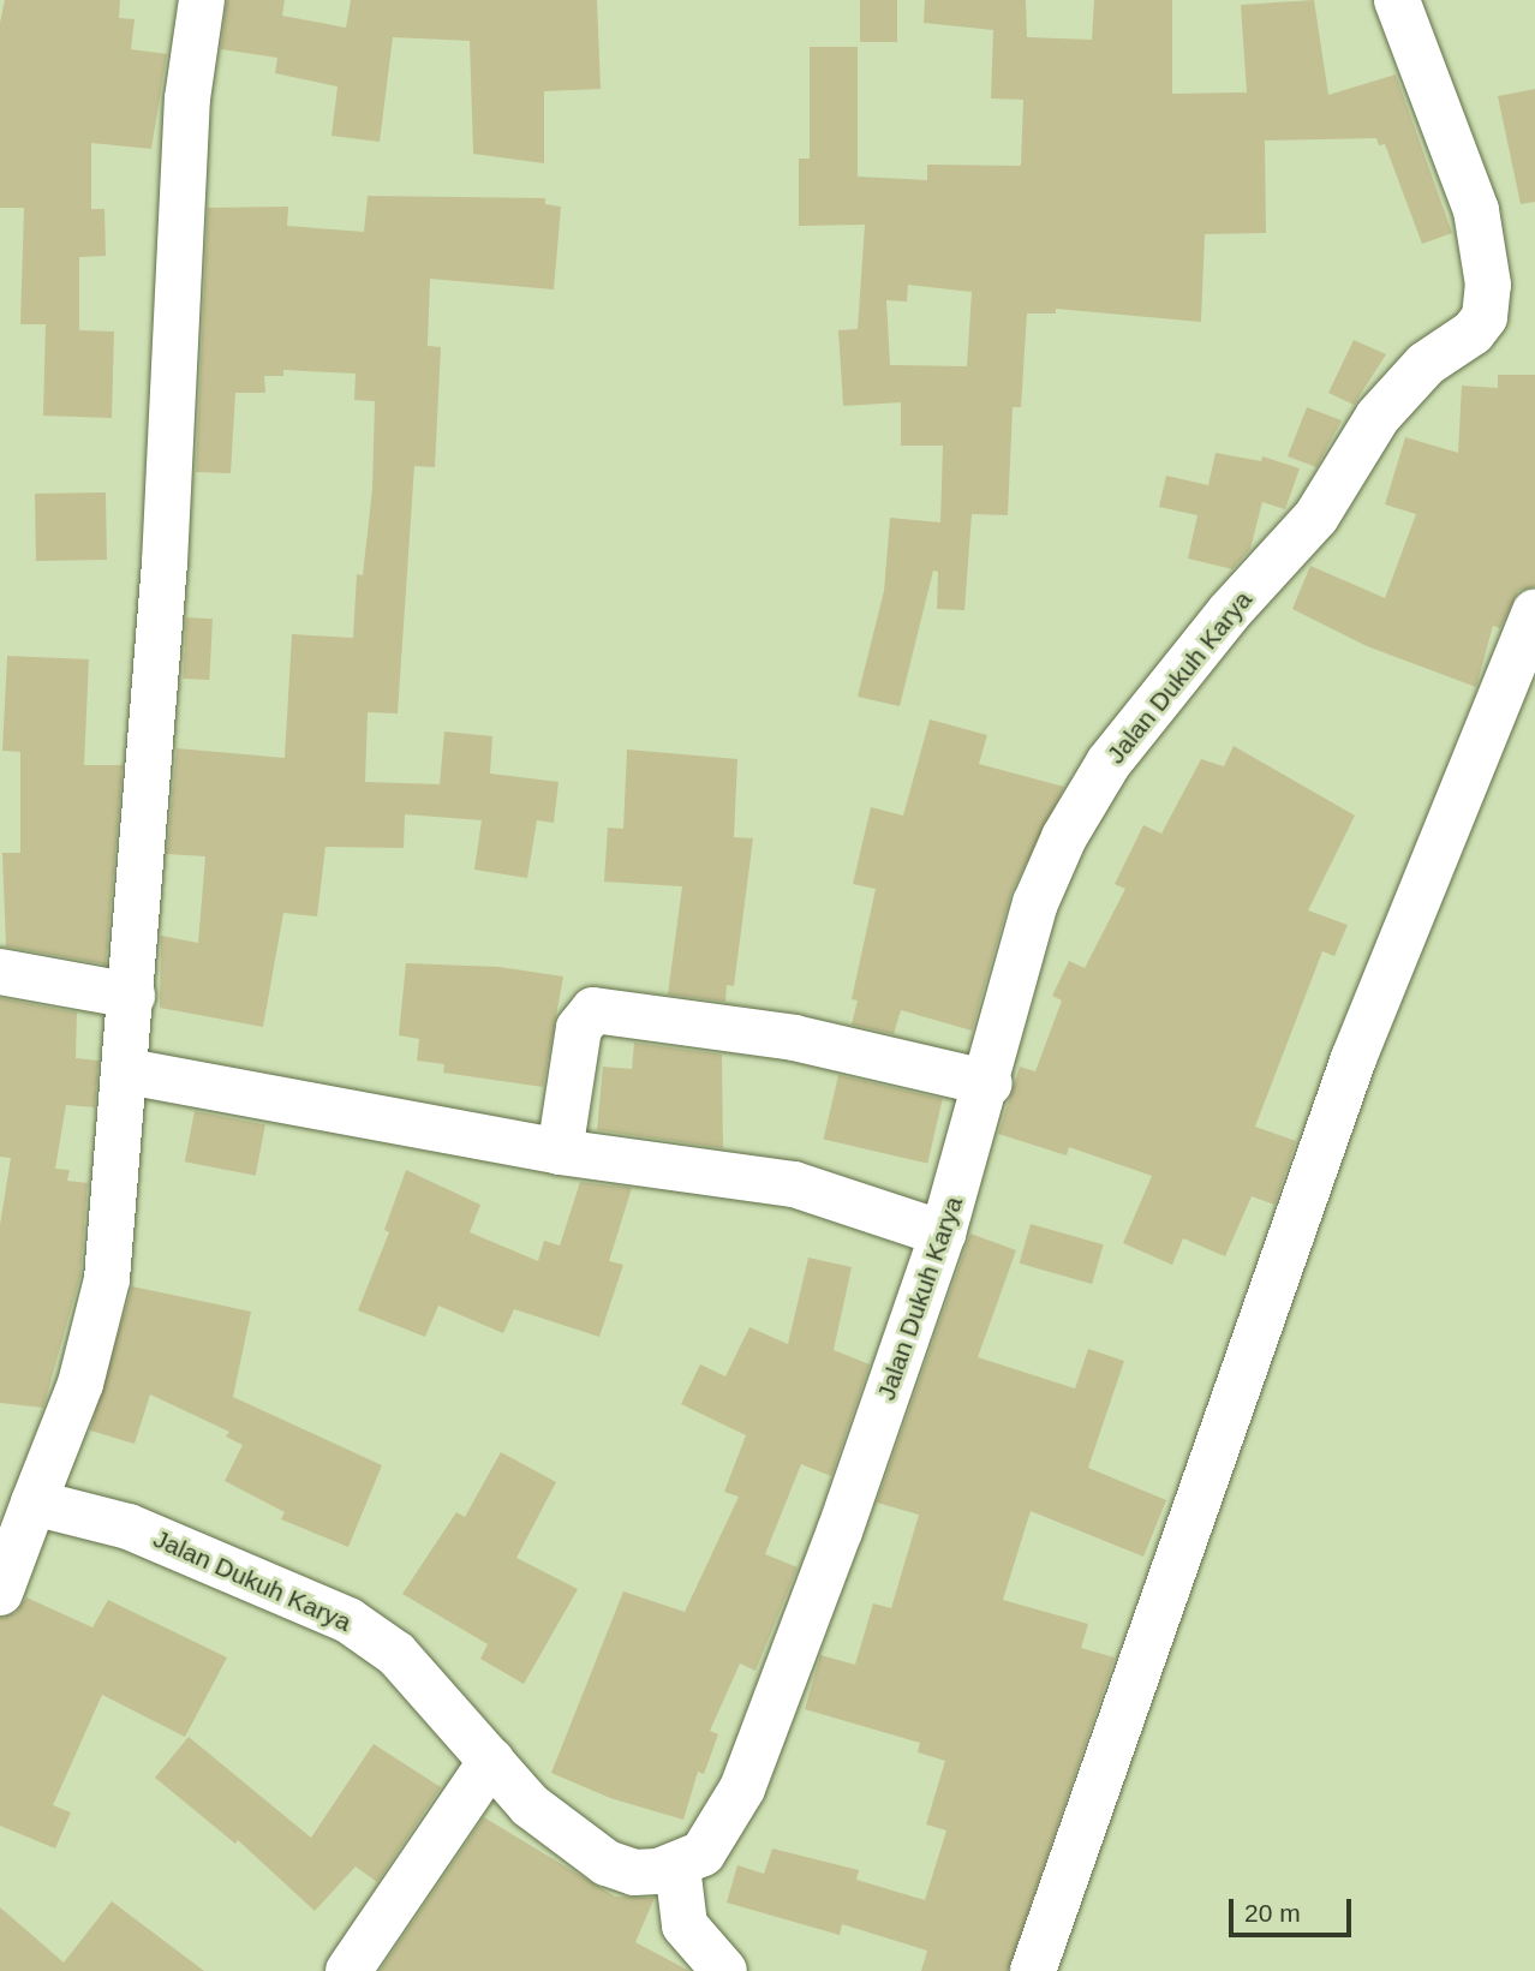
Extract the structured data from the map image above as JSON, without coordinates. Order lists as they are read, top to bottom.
{
  "streets": {
    "street": ["Jalan Dukuh Karya"]
  },
  "scale_bar": "20 m"
}
